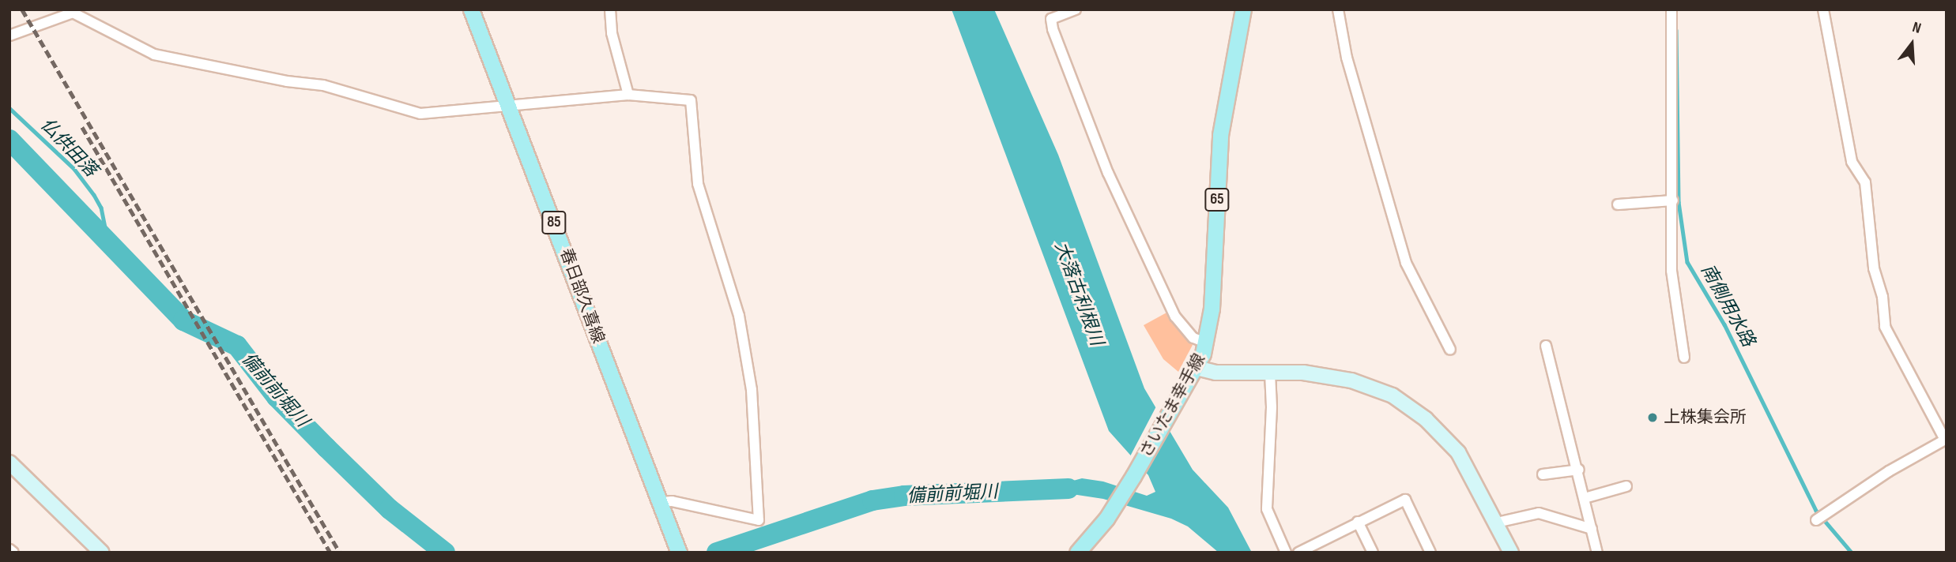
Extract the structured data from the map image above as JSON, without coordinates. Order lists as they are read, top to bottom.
{
  "streets": {
    "main road": [
      "65",
      "85",
      "春日部久喜線",
      "さいたま幸手線"
    ]
  },
  "water": [
    "仏供田落",
    "大落古利根川",
    "南側用水路",
    "備前前堀川"
  ],
  "places": ["上株集会所"],
  "north": "top"
}
